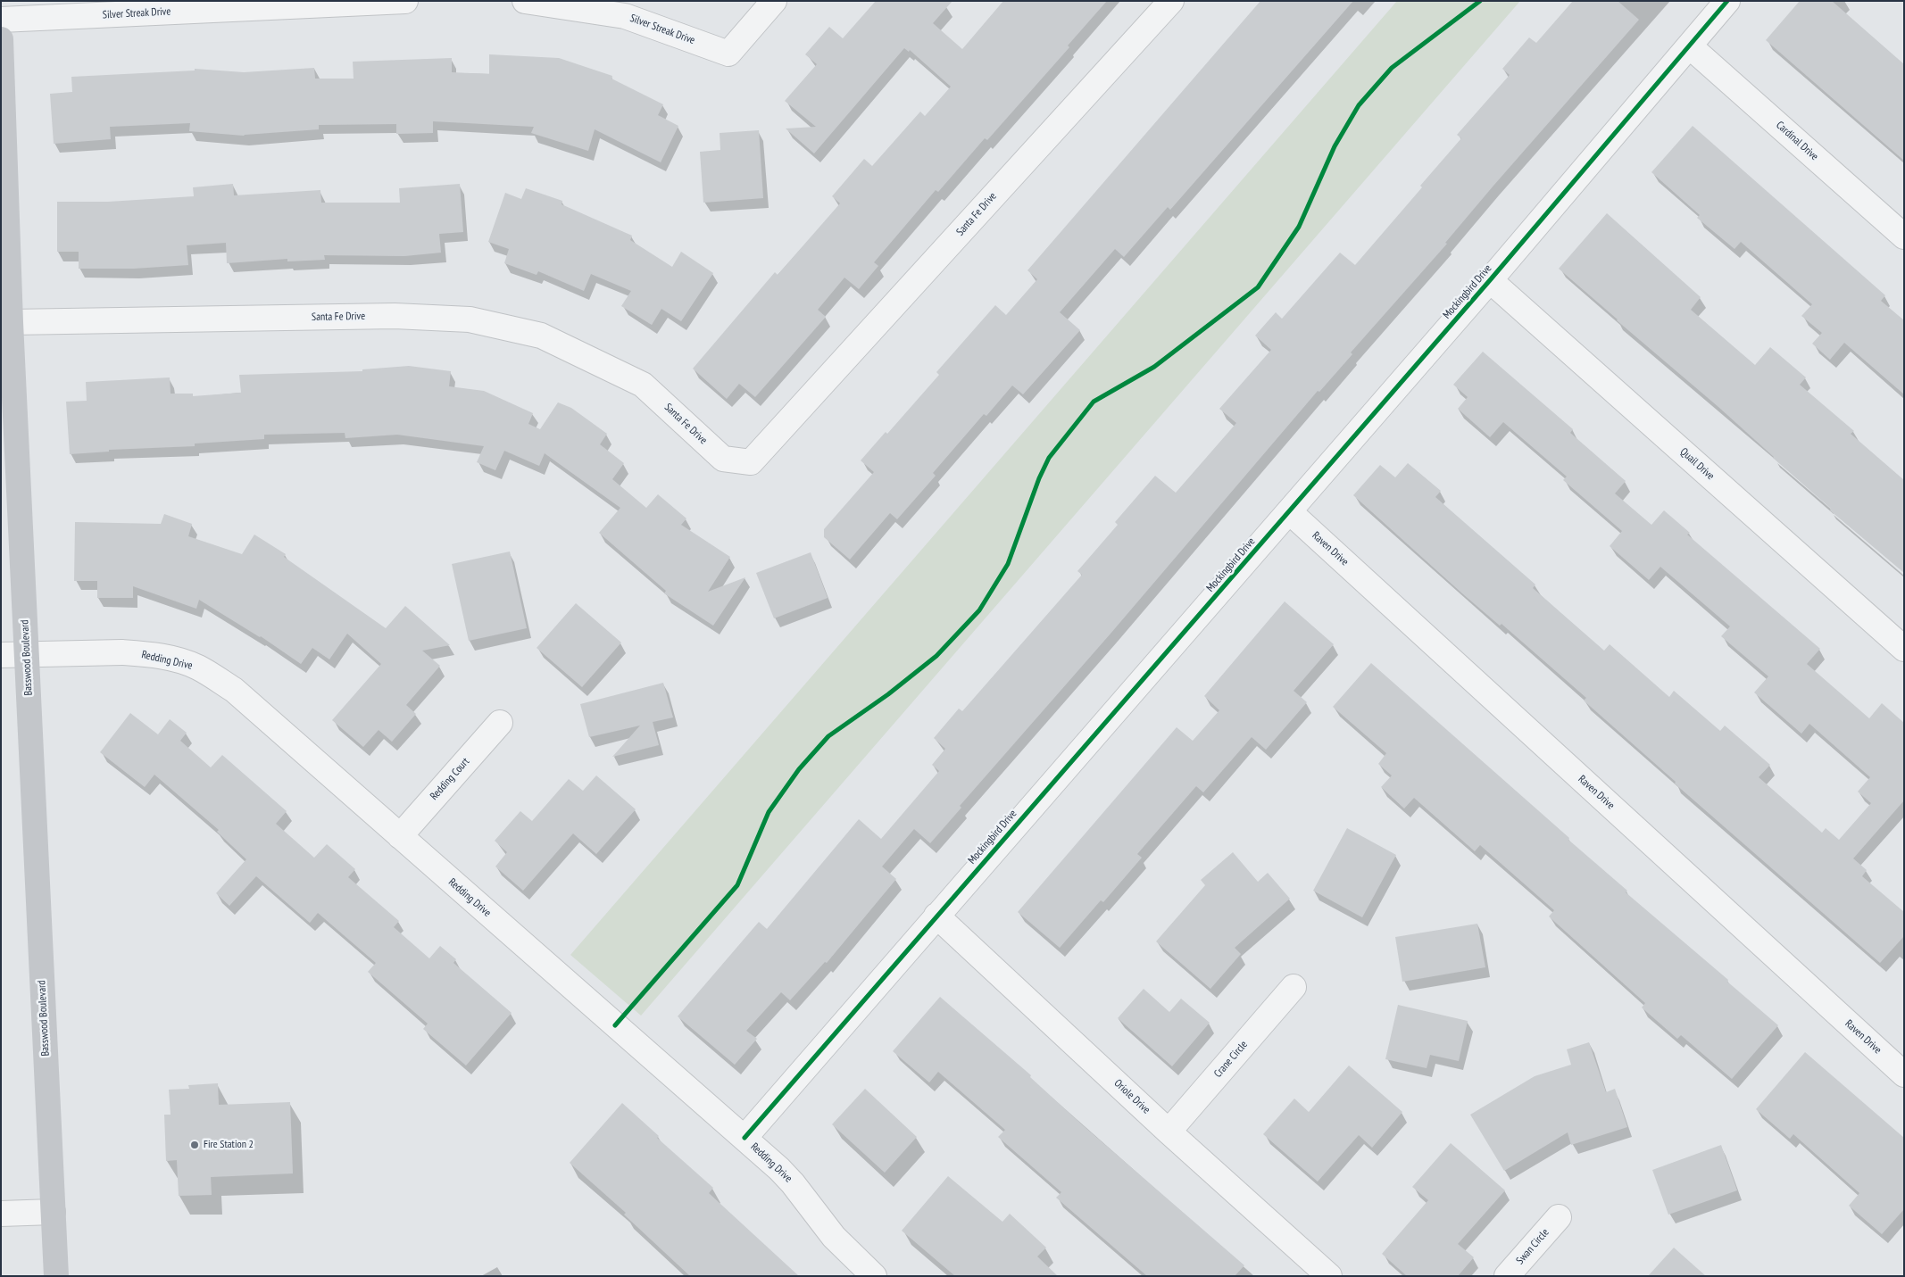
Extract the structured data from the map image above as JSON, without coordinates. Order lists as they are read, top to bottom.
{
  "streets": {
    "main road": ["Basswood Boulevard"],
    "street": [
      "Silver Streak Drive",
      "Cardinal Drive",
      "Santa Fe Drive",
      "Mockingbird Drive",
      "Quail Drive",
      "Raven Drive",
      "Redding Drive",
      "Redding Court",
      "Crane Circle",
      "Oriole Drive",
      "Swan Circle"
    ]
  },
  "crossings": [
    ["Cardinal Drive", "Mockingbird Drive"],
    ["Santa Fe Drive", "Basswood Boulevard"],
    ["Mockingbird Drive", "Quail Drive"],
    ["Mockingbird Drive", "Raven Drive"],
    ["Mockingbird Drive", "Redding Drive"],
    ["Mockingbird Drive", "Oriole Drive"],
    ["Basswood Boulevard", "Redding Drive"],
    ["Redding Drive", "Redding Court"],
    ["Crane Circle", "Oriole Drive"]
  ],
  "places": ["Fire Station 2"]
}
